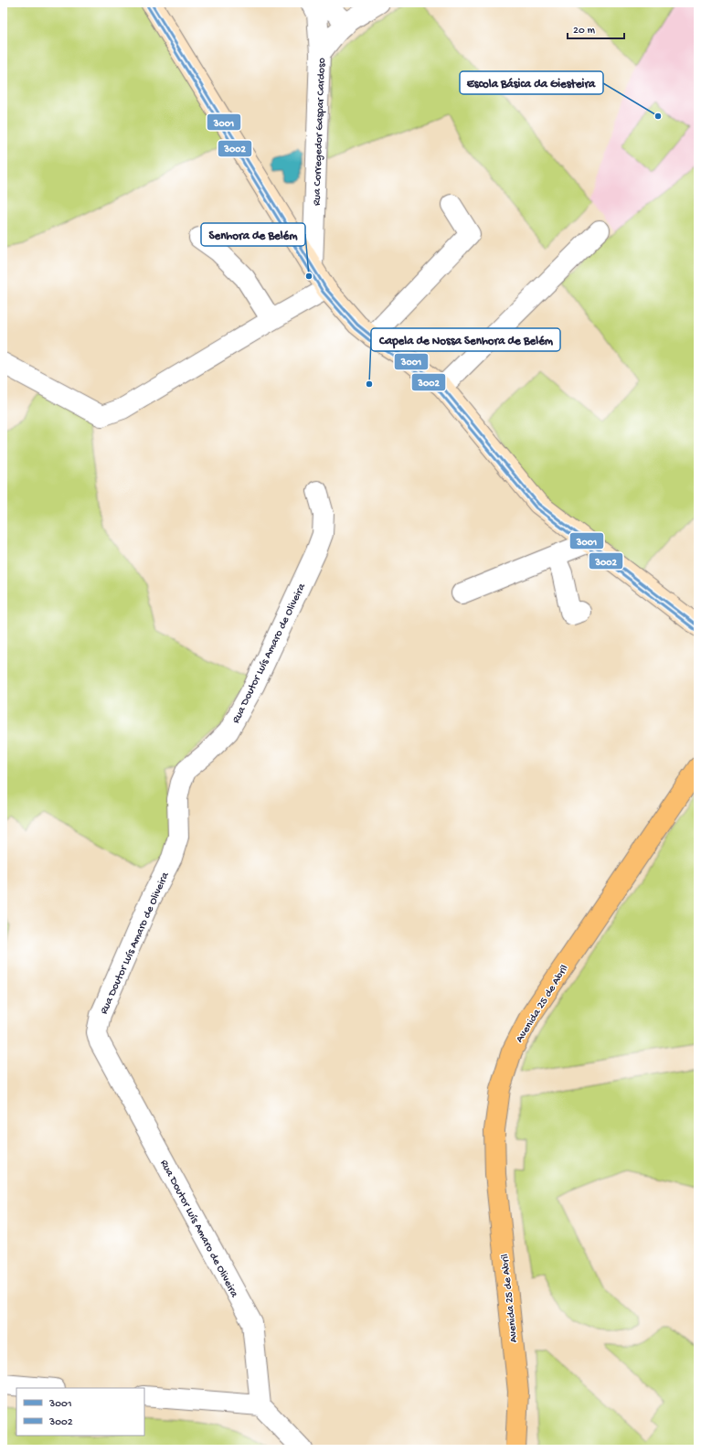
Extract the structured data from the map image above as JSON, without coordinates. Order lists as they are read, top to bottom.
{
  "streets": {
    "main road": ["Avenida 25 de Abril"],
    "street": ["Rua Corregedor Gaspar Cardoso", "Rua Doutor Luís Amaro de Oliveira"]
  },
  "places": ["Escola Básica da Giesteira", "Senhora de Belém", "Capela de Nossa Senhora de Belém"],
  "lines": ["transit line 3001", "transit line 3002"],
  "legend": ["3001", "3002"],
  "scale_bar": "20 m"
}
